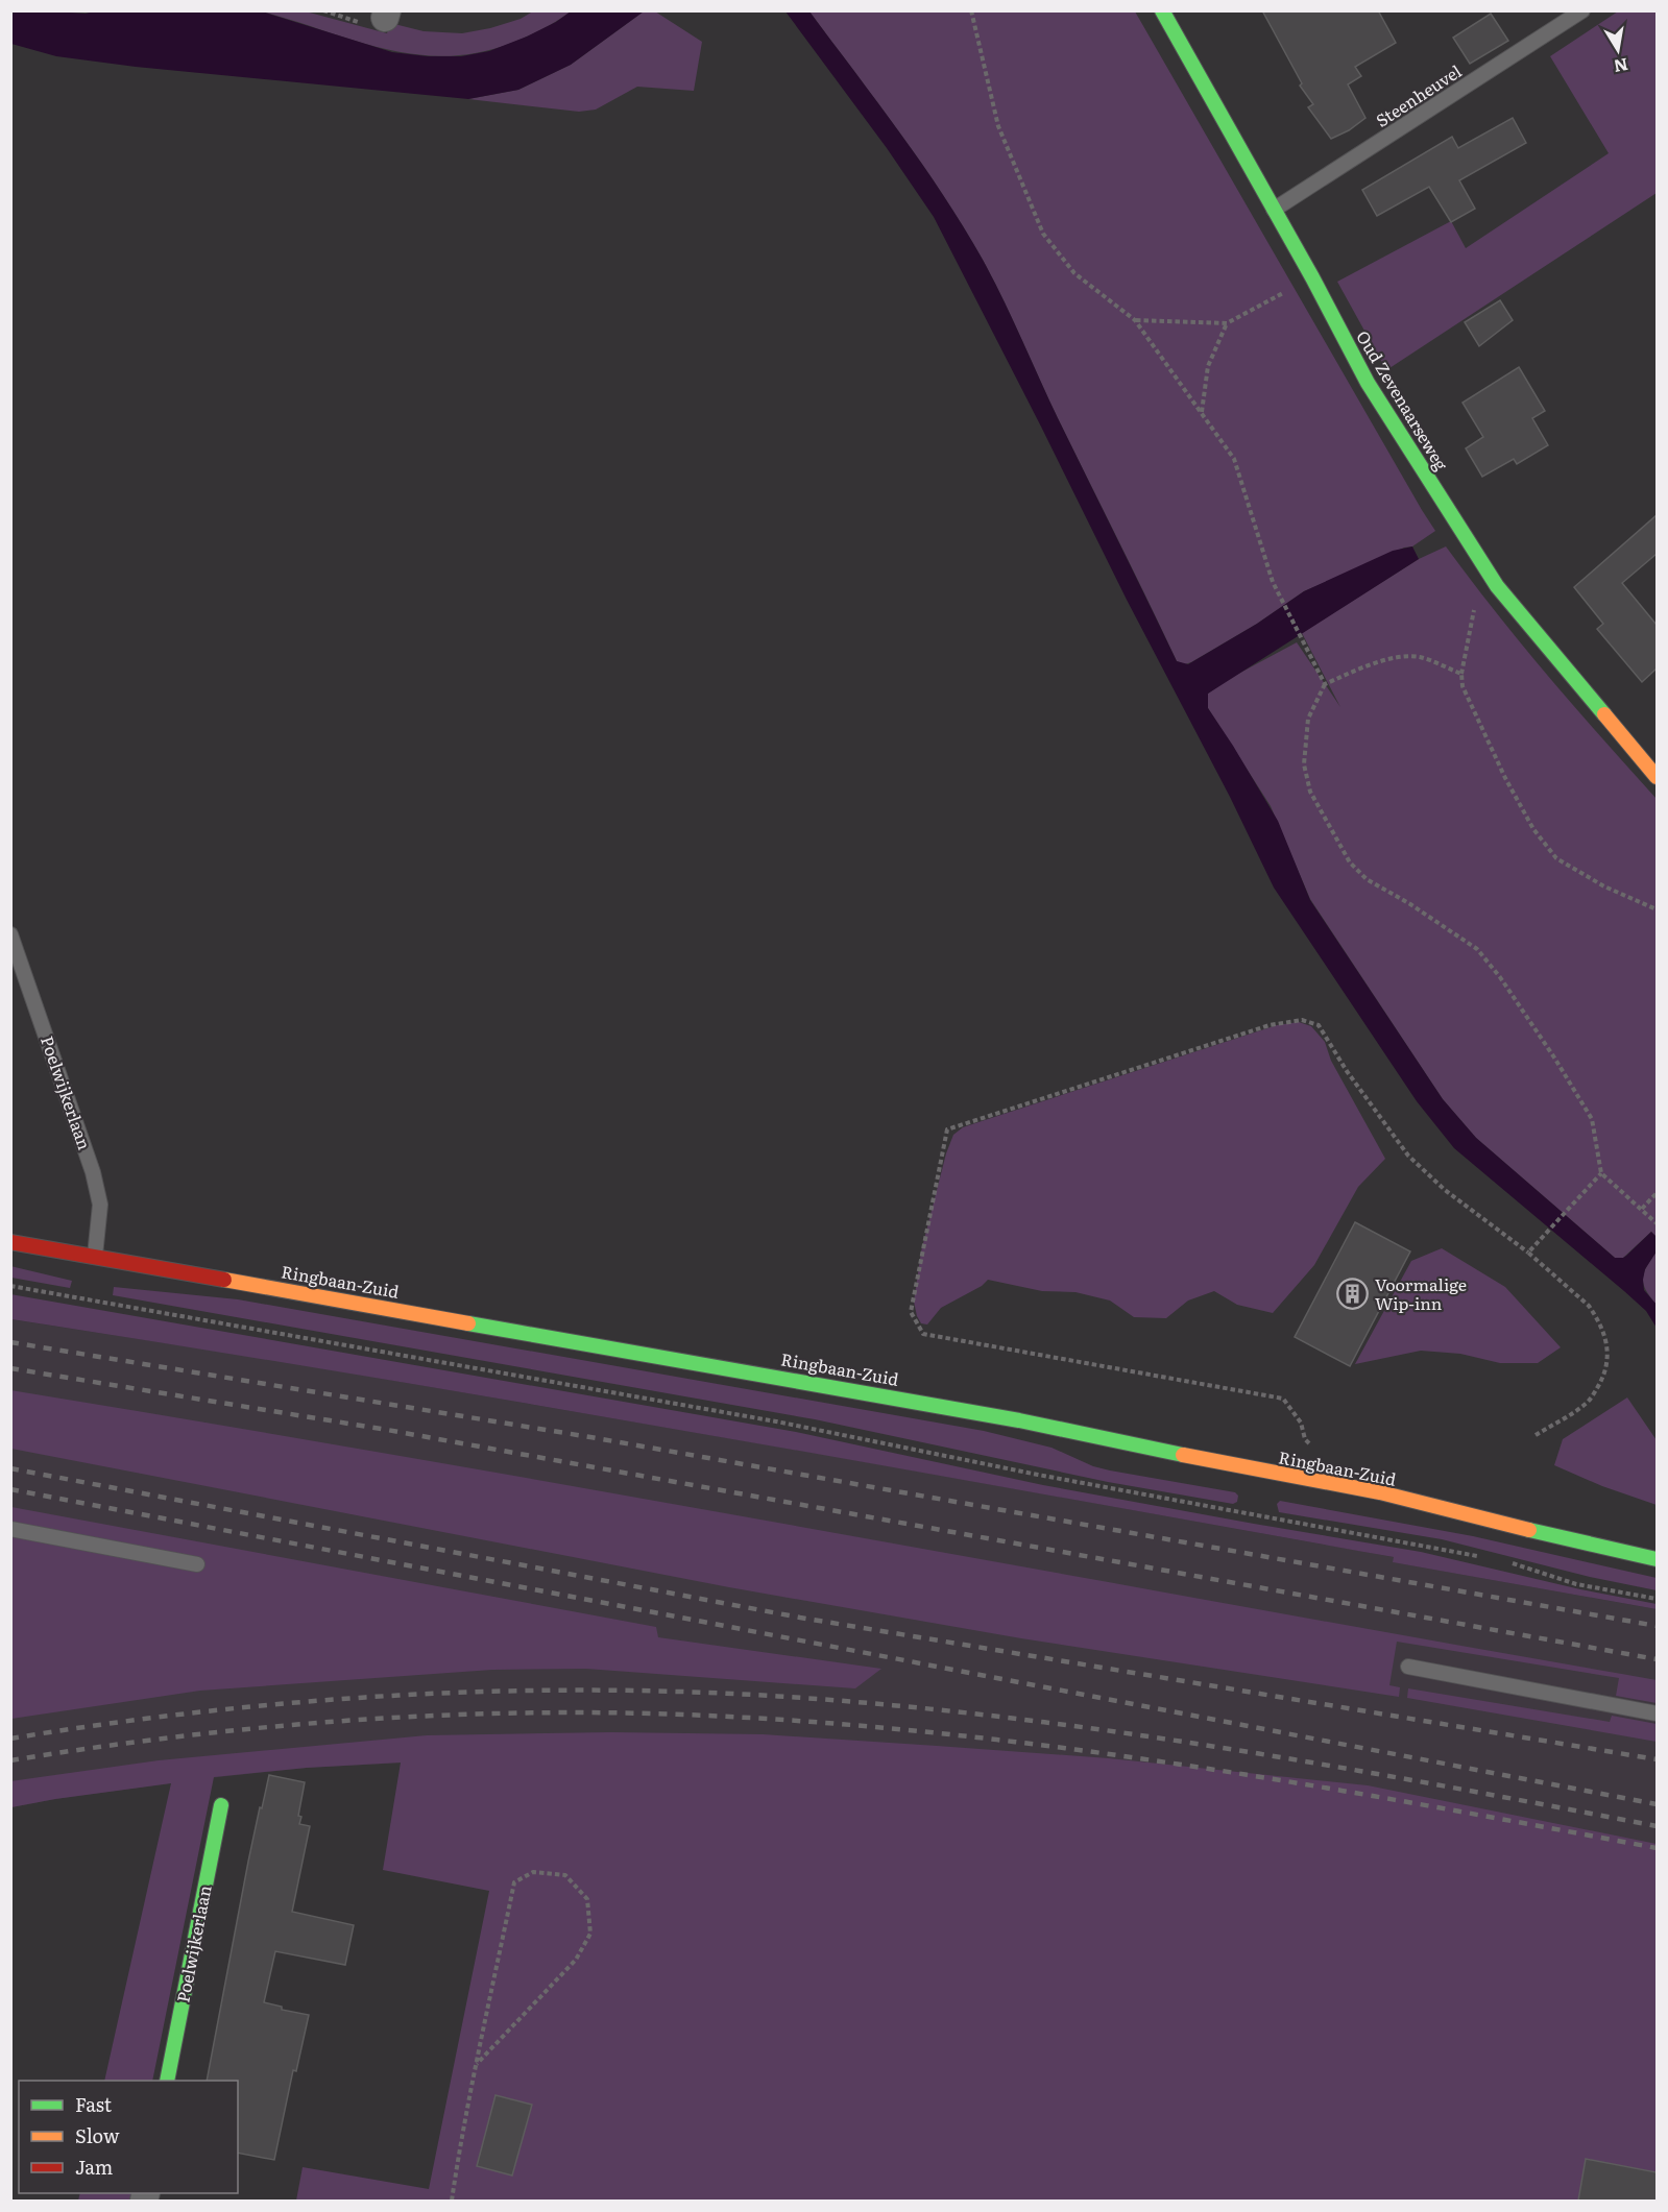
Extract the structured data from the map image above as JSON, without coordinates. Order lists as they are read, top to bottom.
{
  "streets": {
    "street": ["Oud Zevenaarseweg", "Poelwijkerlaan", "Ringbaan-Zuid"],
    "lane": ["Steenheuvel"]
  },
  "crossings": [
    ["Steenheuvel", "Oud Zevenaarseweg"],
    ["Poelwijkerlaan", "Ringbaan-Zuid"]
  ],
  "places": {
    "building": ["Voormalige Wip-inn"]
  },
  "legend": ["Fast", "Slow", "Jam"],
  "north": "bottom"
}
